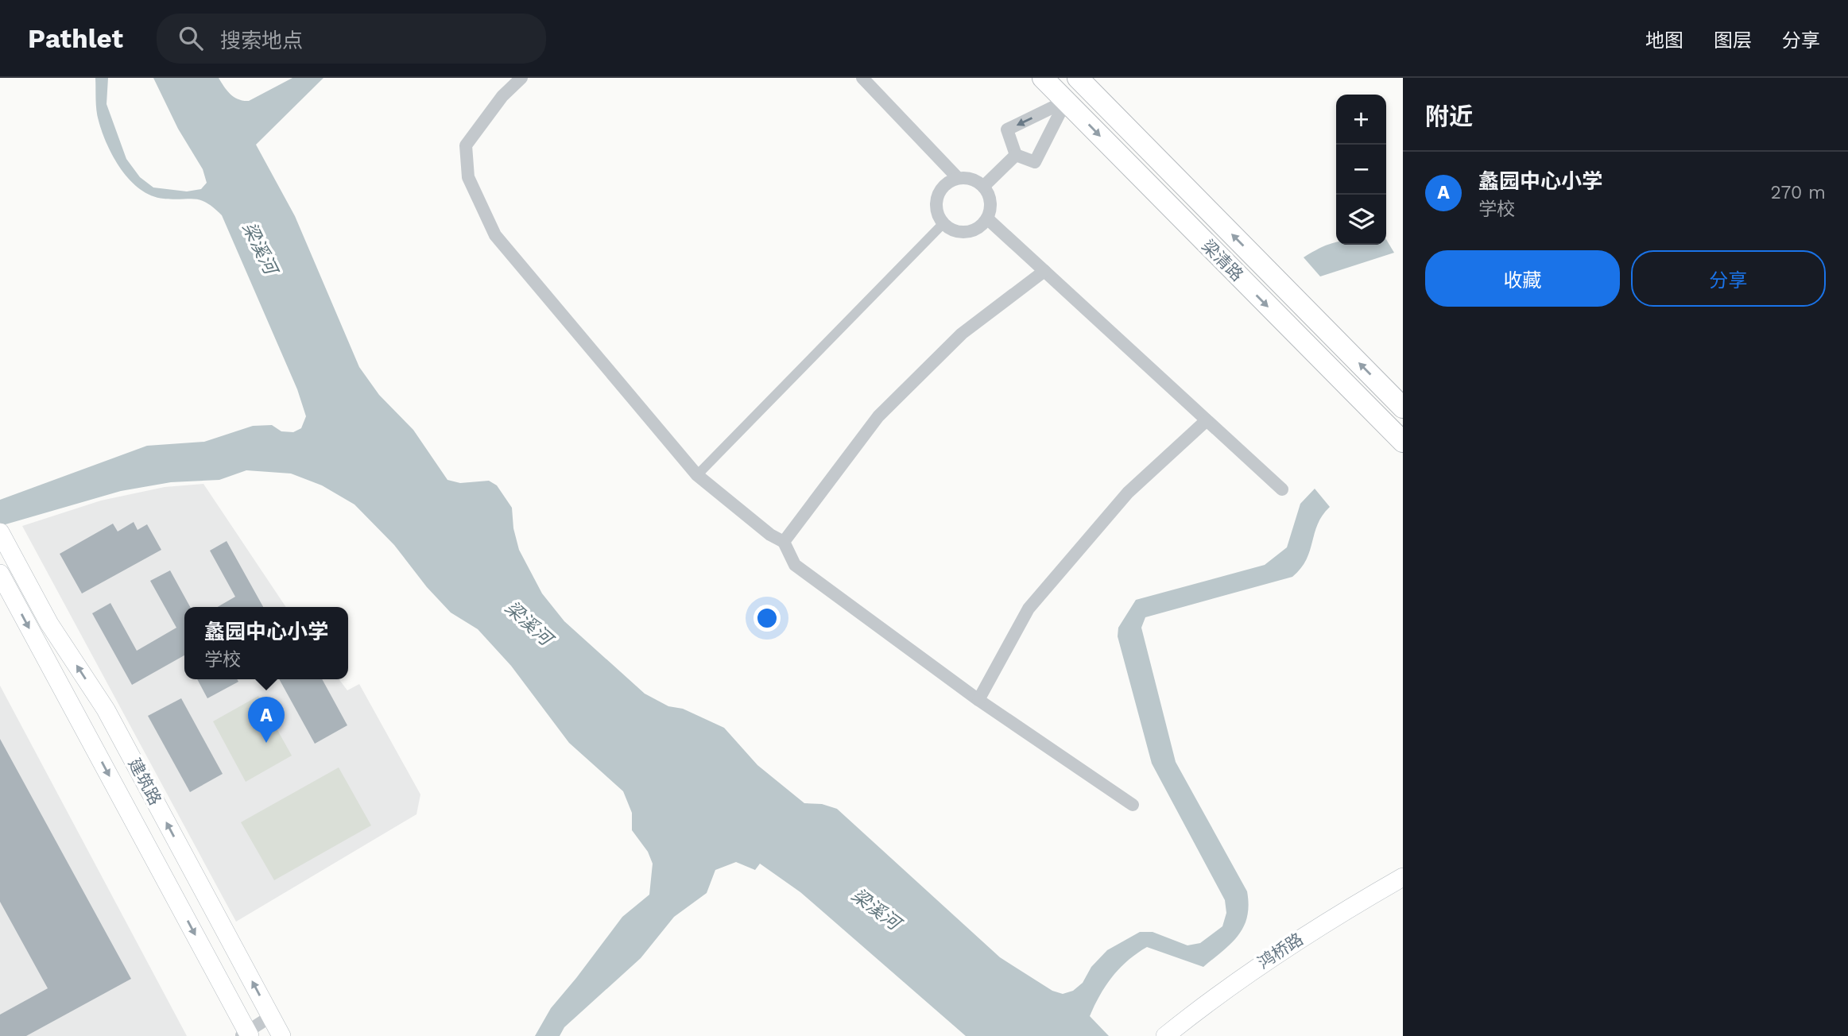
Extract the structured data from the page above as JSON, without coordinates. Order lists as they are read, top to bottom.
{
  "streets": {
    "main road": ["梁清路", "建筑路", "鸿桥路"]
  },
  "water": ["梁溪河"],
  "page": {
    "header": "Pathlet",
    "search": "搜索地点",
    "nav": ["地图", "图层", "分享"],
    "heading": "附近",
    "map_buttons": ["+", "−"],
    "list": [
      {
        "mark": "A",
        "name": "蠡园中心小学",
        "note": "学校",
        "value": "270 m"
      }
    ],
    "buttons": ["收藏", "分享"],
    "popup": ["蠡园中心小学", "学校"],
    "pins": "A"
  }
}
